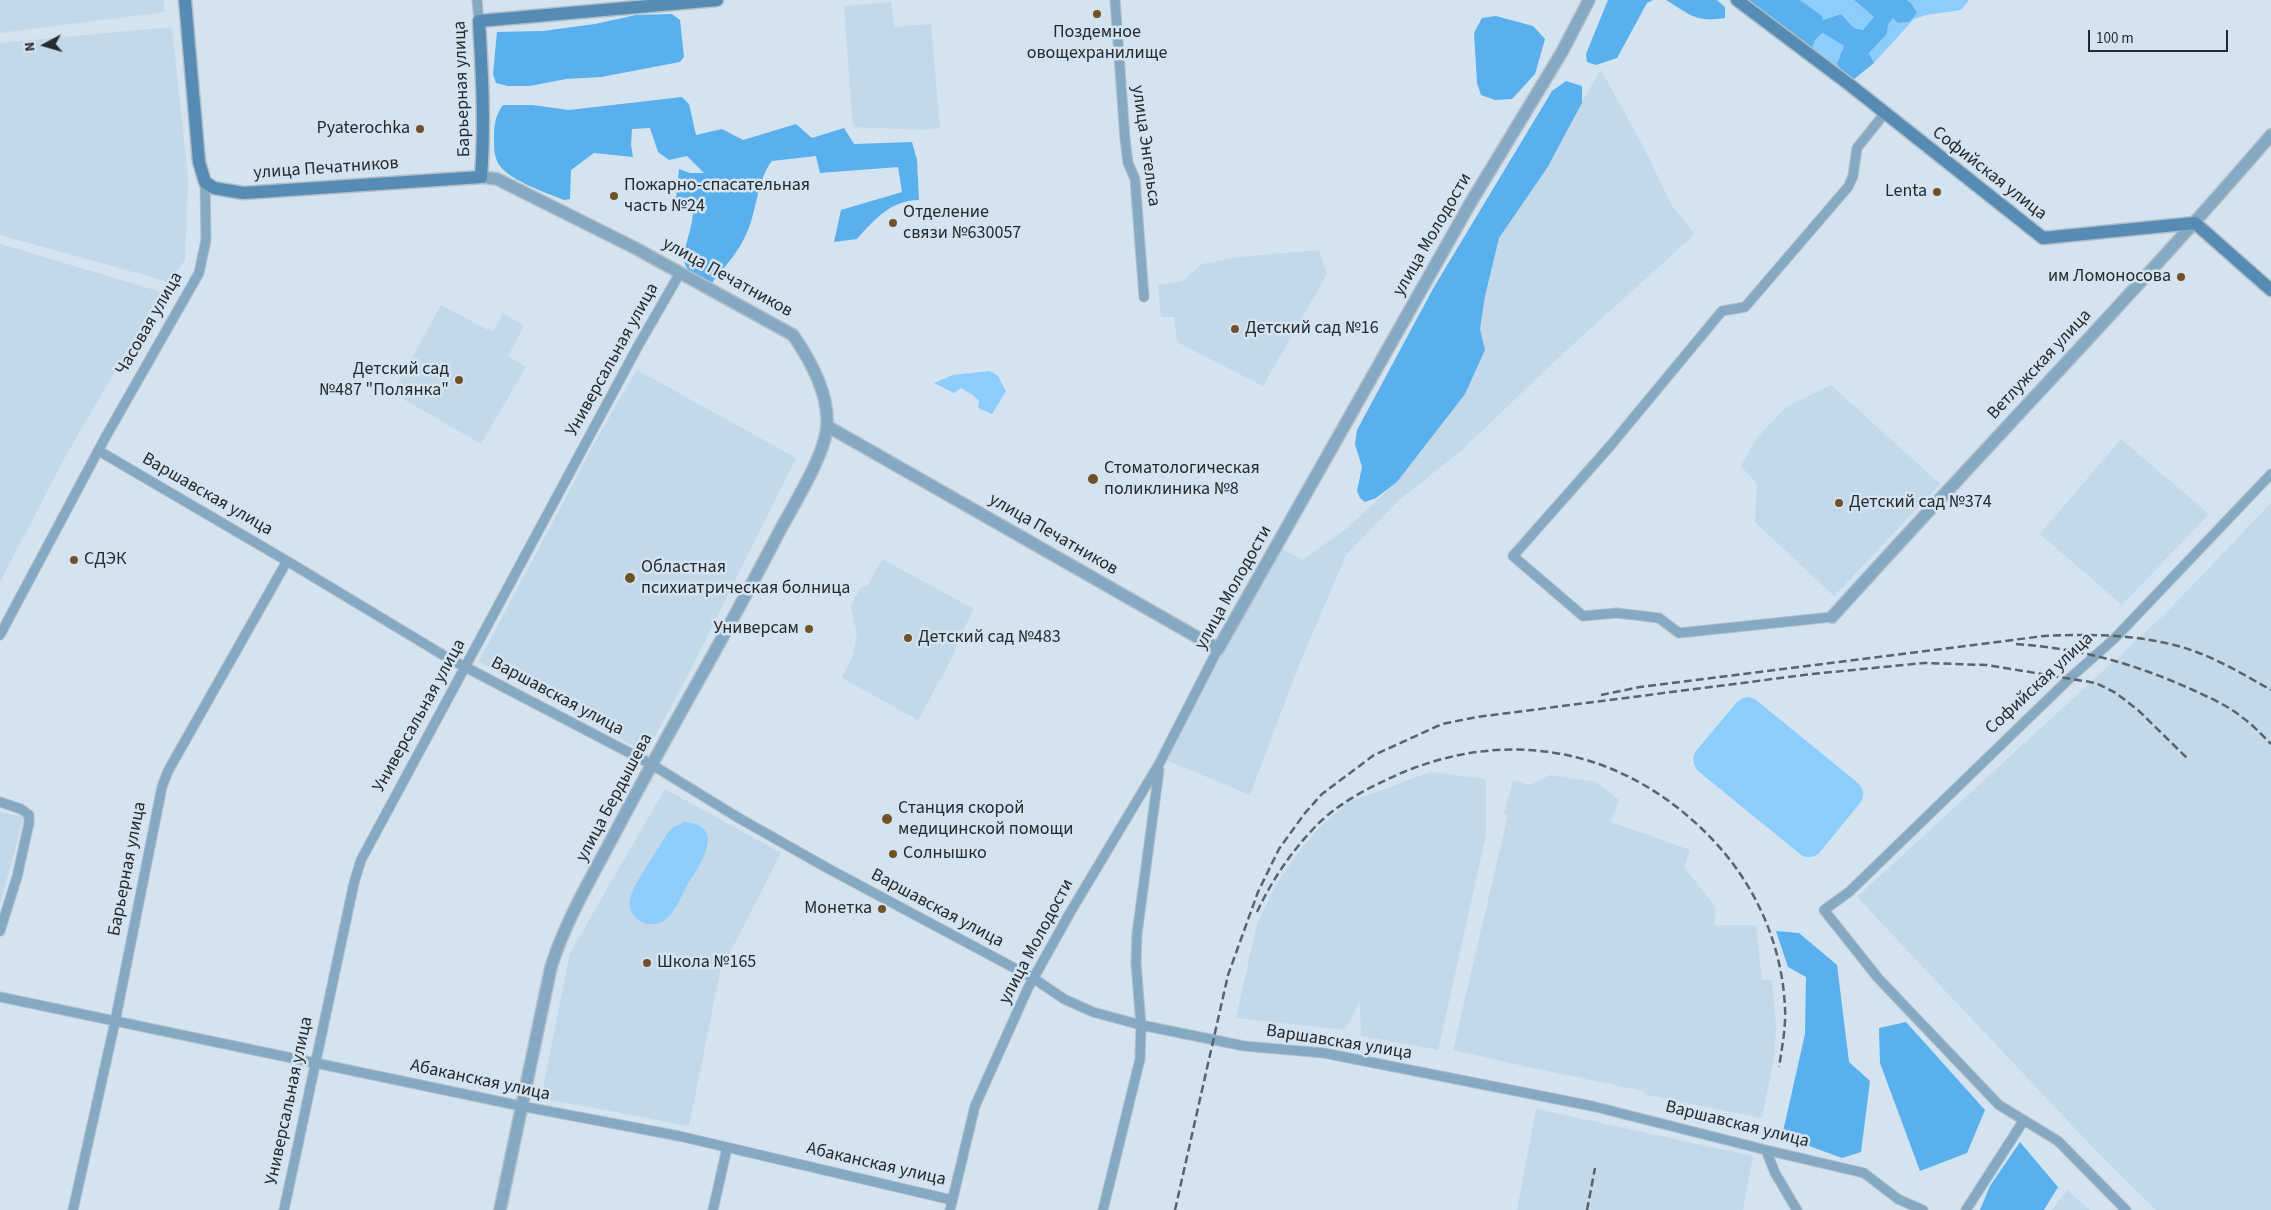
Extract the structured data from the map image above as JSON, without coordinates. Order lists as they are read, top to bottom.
{
  "streets": {
    "main road": [
      "Барьерная улица",
      "улица Печатников",
      "Софийская улица",
      "Часовая улица"
    ],
    "street": [
      "улица Энгельса",
      "улица Молодости",
      "Универсальная улица",
      "Ветлужская улица",
      "Варшавская улица",
      "улица Бердышева",
      "Абаканская улица"
    ]
  },
  "crossings": [
    ["Барьерная улица", "улица Печатников"],
    ["Барьерная улица", "Варшавская улица"],
    ["Барьерная улица", "Абаканская улица"],
    ["улица Печатников", "улица Молодости"],
    ["улица Печатников", "Часовая улица"],
    ["улица Печатников", "Универсальная улица"],
    ["улица Печатников", "улица Бердышева"],
    ["Софийская улица", "Ветлужская улица"],
    ["улица Молодости", "Варшавская улица"],
    ["улица Молодости", "Абаканская улица"],
    ["Часовая улица", "Варшавская улица"],
    ["Универсальная улица", "Варшавская улица"],
    ["Универсальная улица", "Абаканская улица"],
    ["Варшавская улица", "улица Бердышева"],
    ["улица Бердышева", "Абаканская улица"]
  ],
  "places": [
    "Поздемное овощехранилище",
    "Pyaterochka",
    "Lenta",
    "Пожарно-спасательная часть №24",
    "Отделение связи №630057",
    "им Ломоносова",
    "Детский сад №16",
    "Детский сад №487 \"Полянка\"",
    "Стоматологическая поликлиника №8",
    "Детский сад №374",
    "СДЭК",
    "Областная психиатрическая болница",
    "Универсам",
    "Детский сад №483",
    "Станция скорой медицинской помощи",
    "Солнышко",
    "Монетка",
    "Школа №165"
  ],
  "scale_bar": "100 m",
  "north": "left"
}
